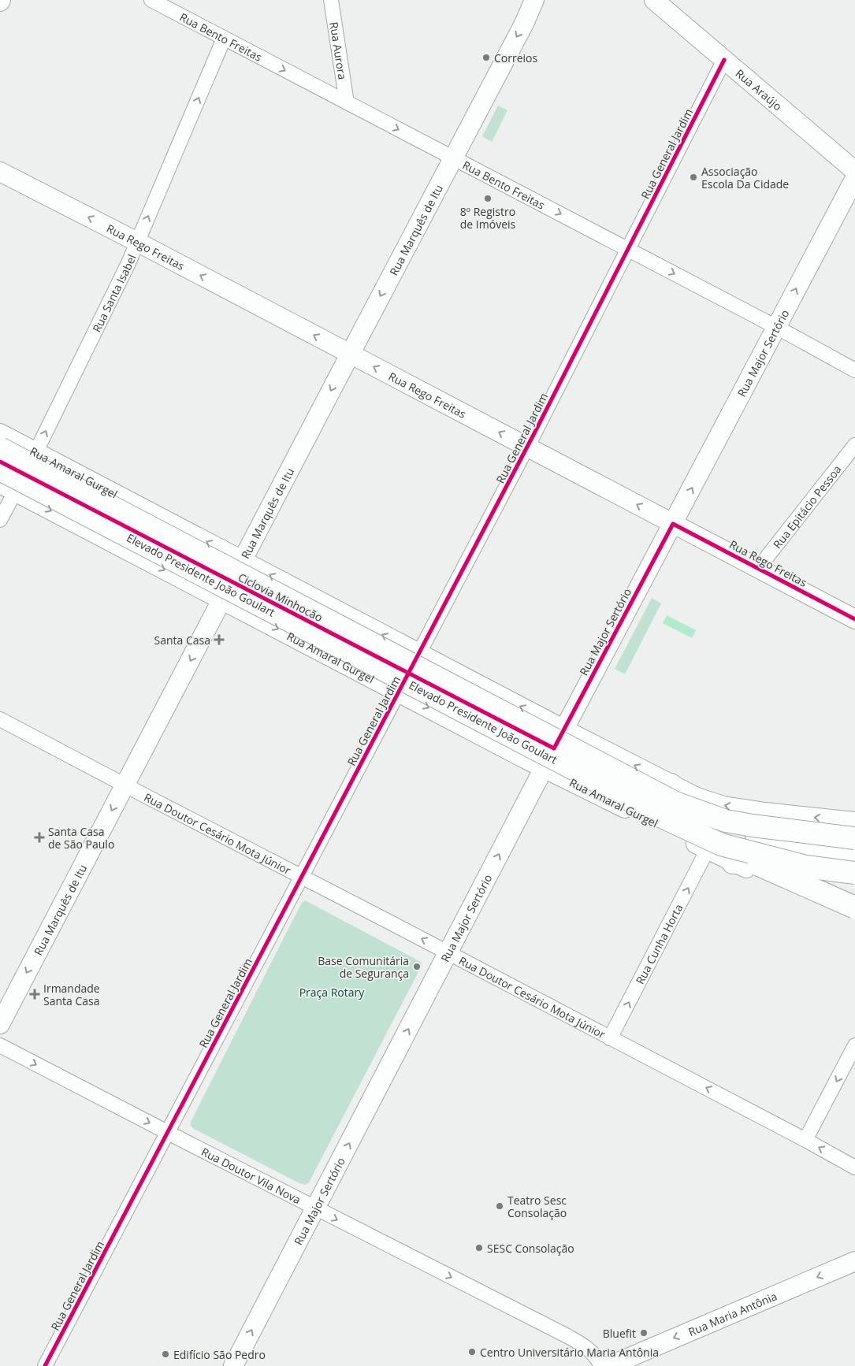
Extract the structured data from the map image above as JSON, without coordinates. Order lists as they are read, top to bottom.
{
  "streets": {
    "highway": ["Elevado Presidente João Goulart"],
    "street": [
      "Rua Bento Freitas",
      "Rua Aurora",
      "Rua Araújo",
      "Rua General Jardim",
      "Rua Marquês de Itu",
      "Rua Rego Freitas",
      "Rua Santa Isabel",
      "Rua Major Sertório",
      "Rua Amaral Gurgel",
      "Rua Epitácio Pessoa",
      "Rua Doutor Cesário Mota Júnior",
      "Rua Cunha Horta",
      "Rua Doutor Vila Nova",
      "Rua Maria Antônia"
    ],
    "cycle path": ["Ciclovia Minhocão"]
  },
  "crossings": [
    ["Rua Bento Freitas", "Rua Aurora"],
    ["Rua Bento Freitas", "Rua General Jardim"],
    ["Rua Bento Freitas", "Rua Marquês de Itu"],
    ["Rua Bento Freitas", "Rua Santa Isabel"],
    ["Rua Bento Freitas", "Rua Major Sertório"],
    ["Rua Araújo", "Rua General Jardim"],
    ["Rua General Jardim", "Rua Rego Freitas"],
    ["Rua General Jardim", "Rua Amaral Gurgel"],
    ["Rua General Jardim", "Rua Doutor Cesário Mota Júnior"],
    ["Rua General Jardim", "Rua Doutor Vila Nova"],
    ["Rua Marquês de Itu", "Rua Rego Freitas"],
    ["Rua Marquês de Itu", "Rua Amaral Gurgel"],
    ["Rua Marquês de Itu", "Rua Doutor Cesário Mota Júnior"],
    ["Rua Rego Freitas", "Rua Santa Isabel"],
    ["Rua Rego Freitas", "Rua Major Sertório"],
    ["Rua Rego Freitas", "Rua Epitácio Pessoa"],
    ["Rua Santa Isabel", "Rua Amaral Gurgel"],
    ["Rua Major Sertório", "Rua Amaral Gurgel"],
    ["Rua Major Sertório", "Rua Doutor Cesário Mota Júnior"],
    ["Rua Major Sertório", "Rua Doutor Vila Nova"],
    ["Rua Amaral Gurgel", "Elevado Presidente João Goulart"],
    ["Rua Amaral Gurgel", "Rua Cunha Horta"],
    ["Elevado Presidente João Goulart", "Rua Cunha Horta"],
    ["Rua Doutor Cesário Mota Júnior", "Rua Cunha Horta"]
  ],
  "one_way": [
    "Rua Bento Freitas",
    "Rua Marquês de Itu",
    "Rua Rego Freitas",
    "Rua Santa Isabel",
    "Rua Major Sertório",
    "Rua Doutor Cesário Mota Júnior",
    "Rua Cunha Horta",
    "Rua Doutor Vila Nova",
    "Rua Maria Antônia"
  ],
  "parks": ["Praça Rotary"],
  "places": {
    "other": [
      "Correios",
      "Associação Escola Da Cidade",
      "8º Registro de Imóveis",
      "Base Comunitária de Segurança",
      "Teatro Sesc Consolação",
      "SESC Consolação",
      "Bluefit",
      "Centro Universitário Maria Antônia",
      "Edifício São Pedro"
    ],
    "health": ["Santa Casa", "Santa Casa de São Paulo", "Irmandade Santa Casa"]
  }
}
